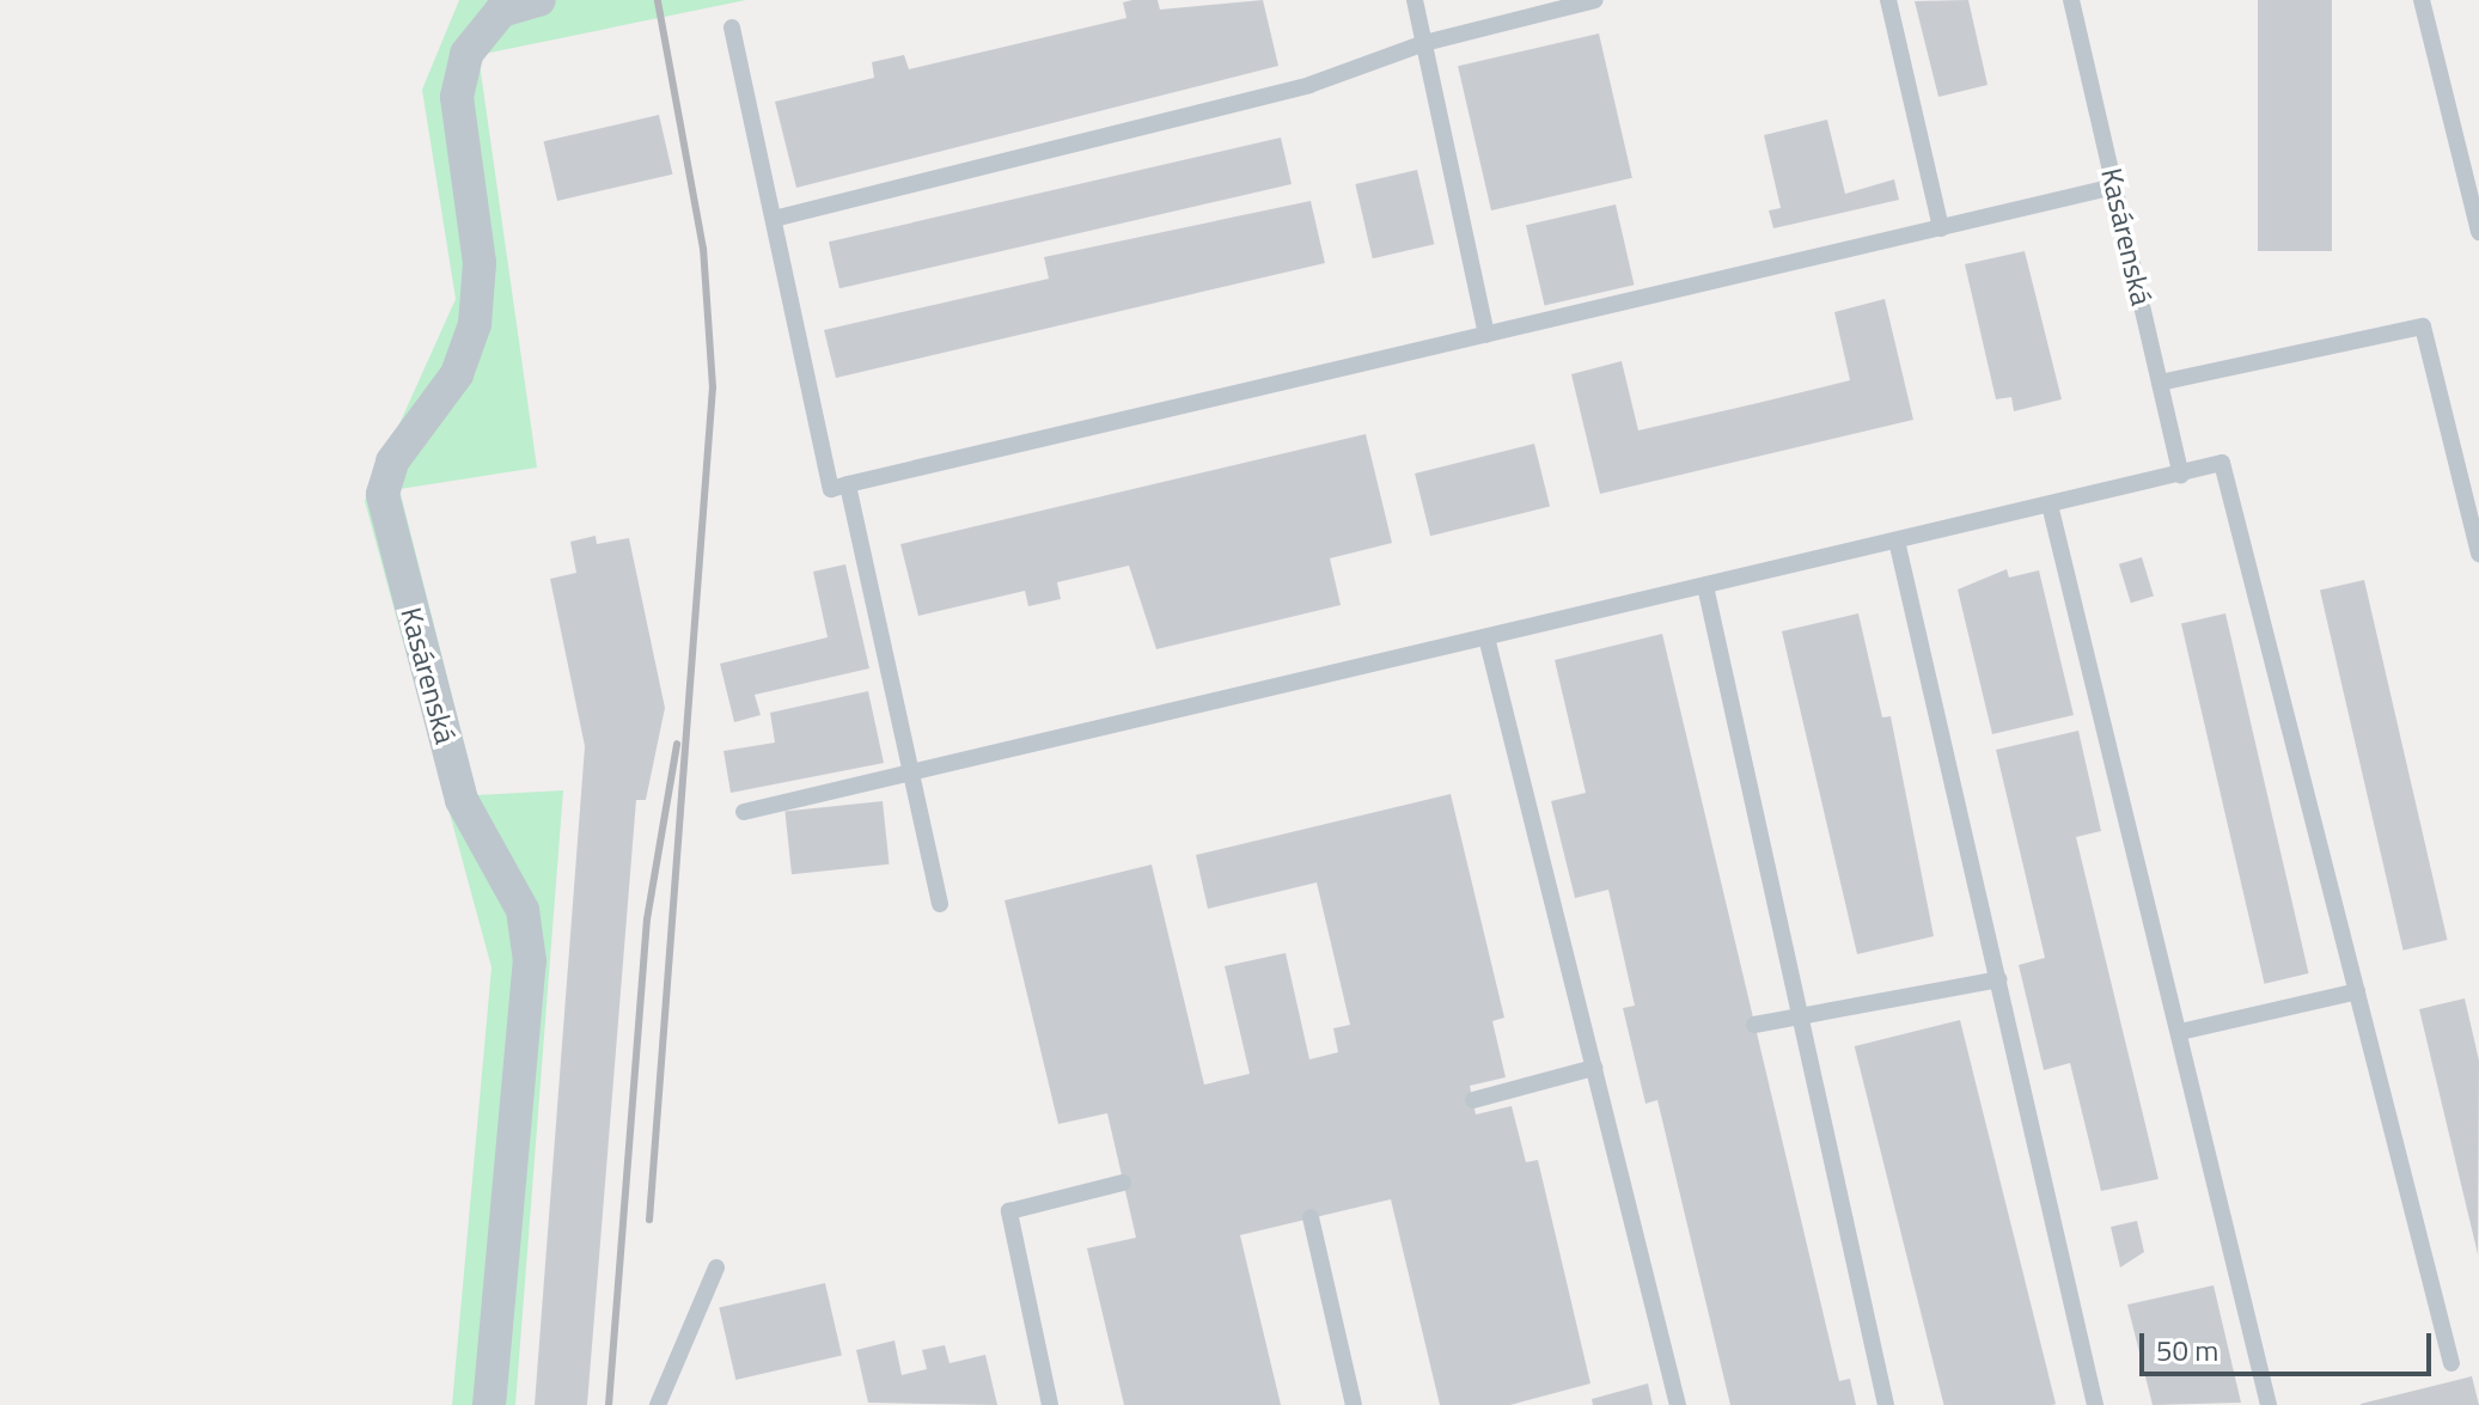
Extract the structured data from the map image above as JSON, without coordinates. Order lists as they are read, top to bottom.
{
  "streets": {
    "street": ["Kasárenská"]
  },
  "scale_bar": "50 m"
}
